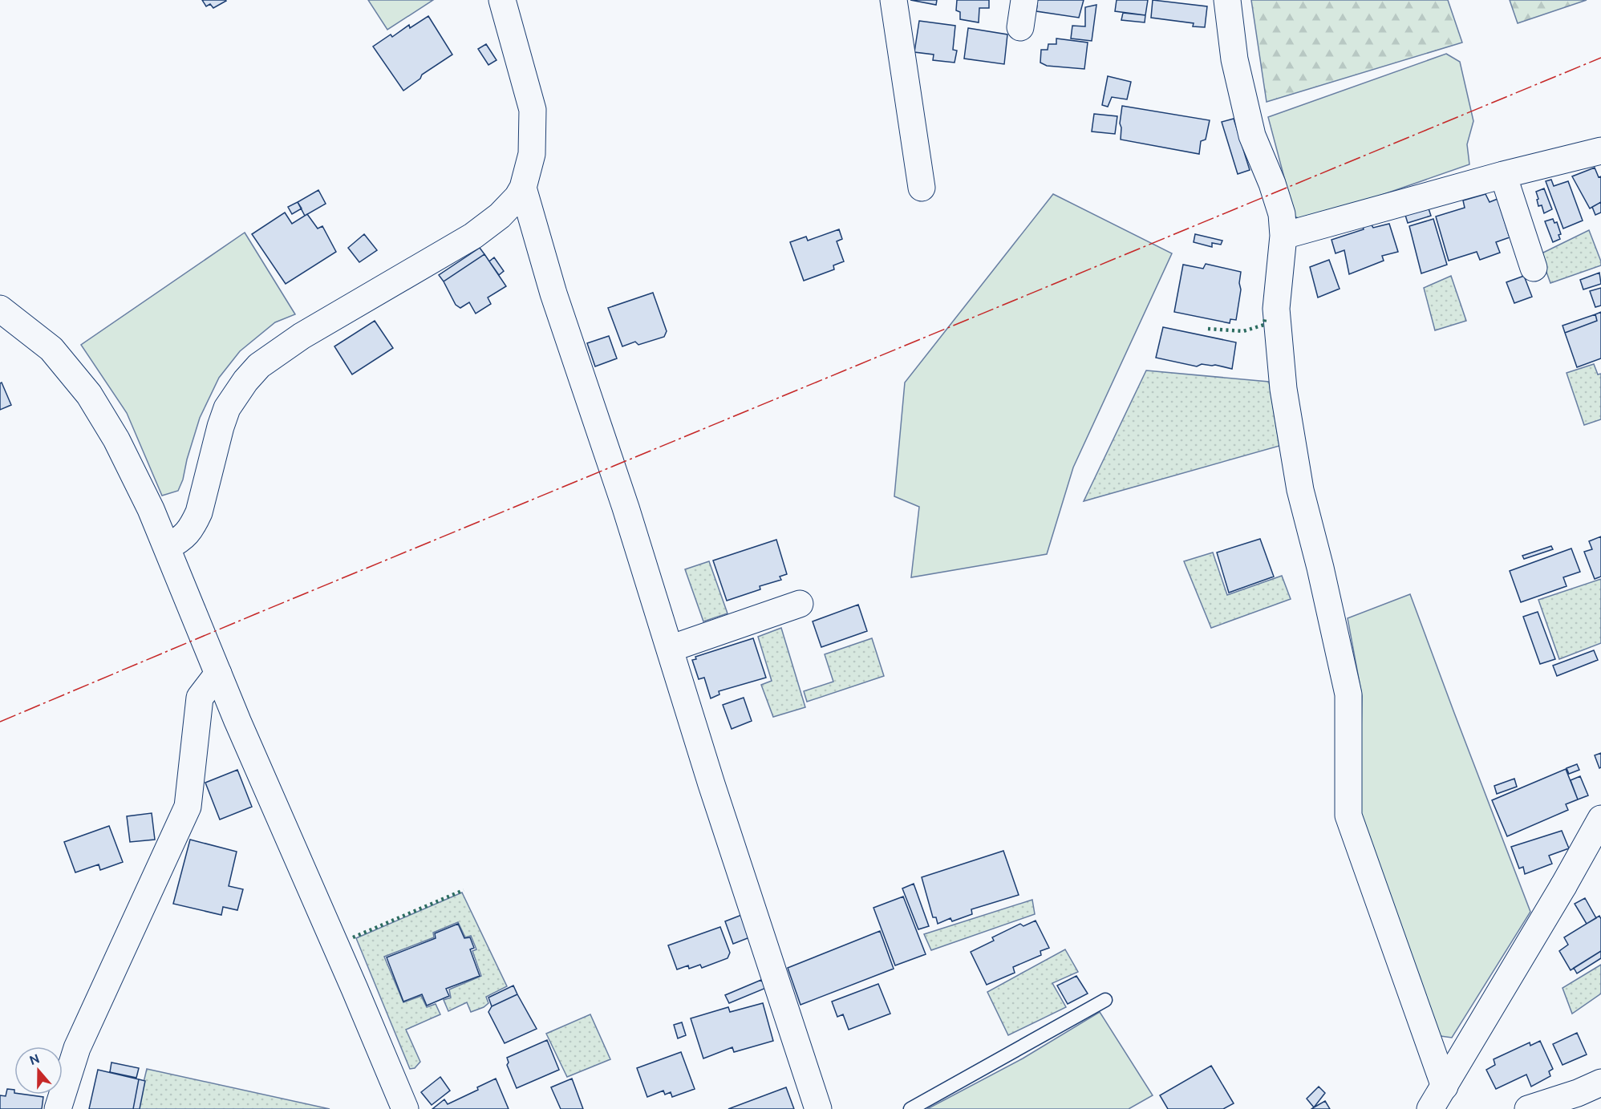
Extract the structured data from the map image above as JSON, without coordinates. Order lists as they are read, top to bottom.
{
  "north": "top"
}
